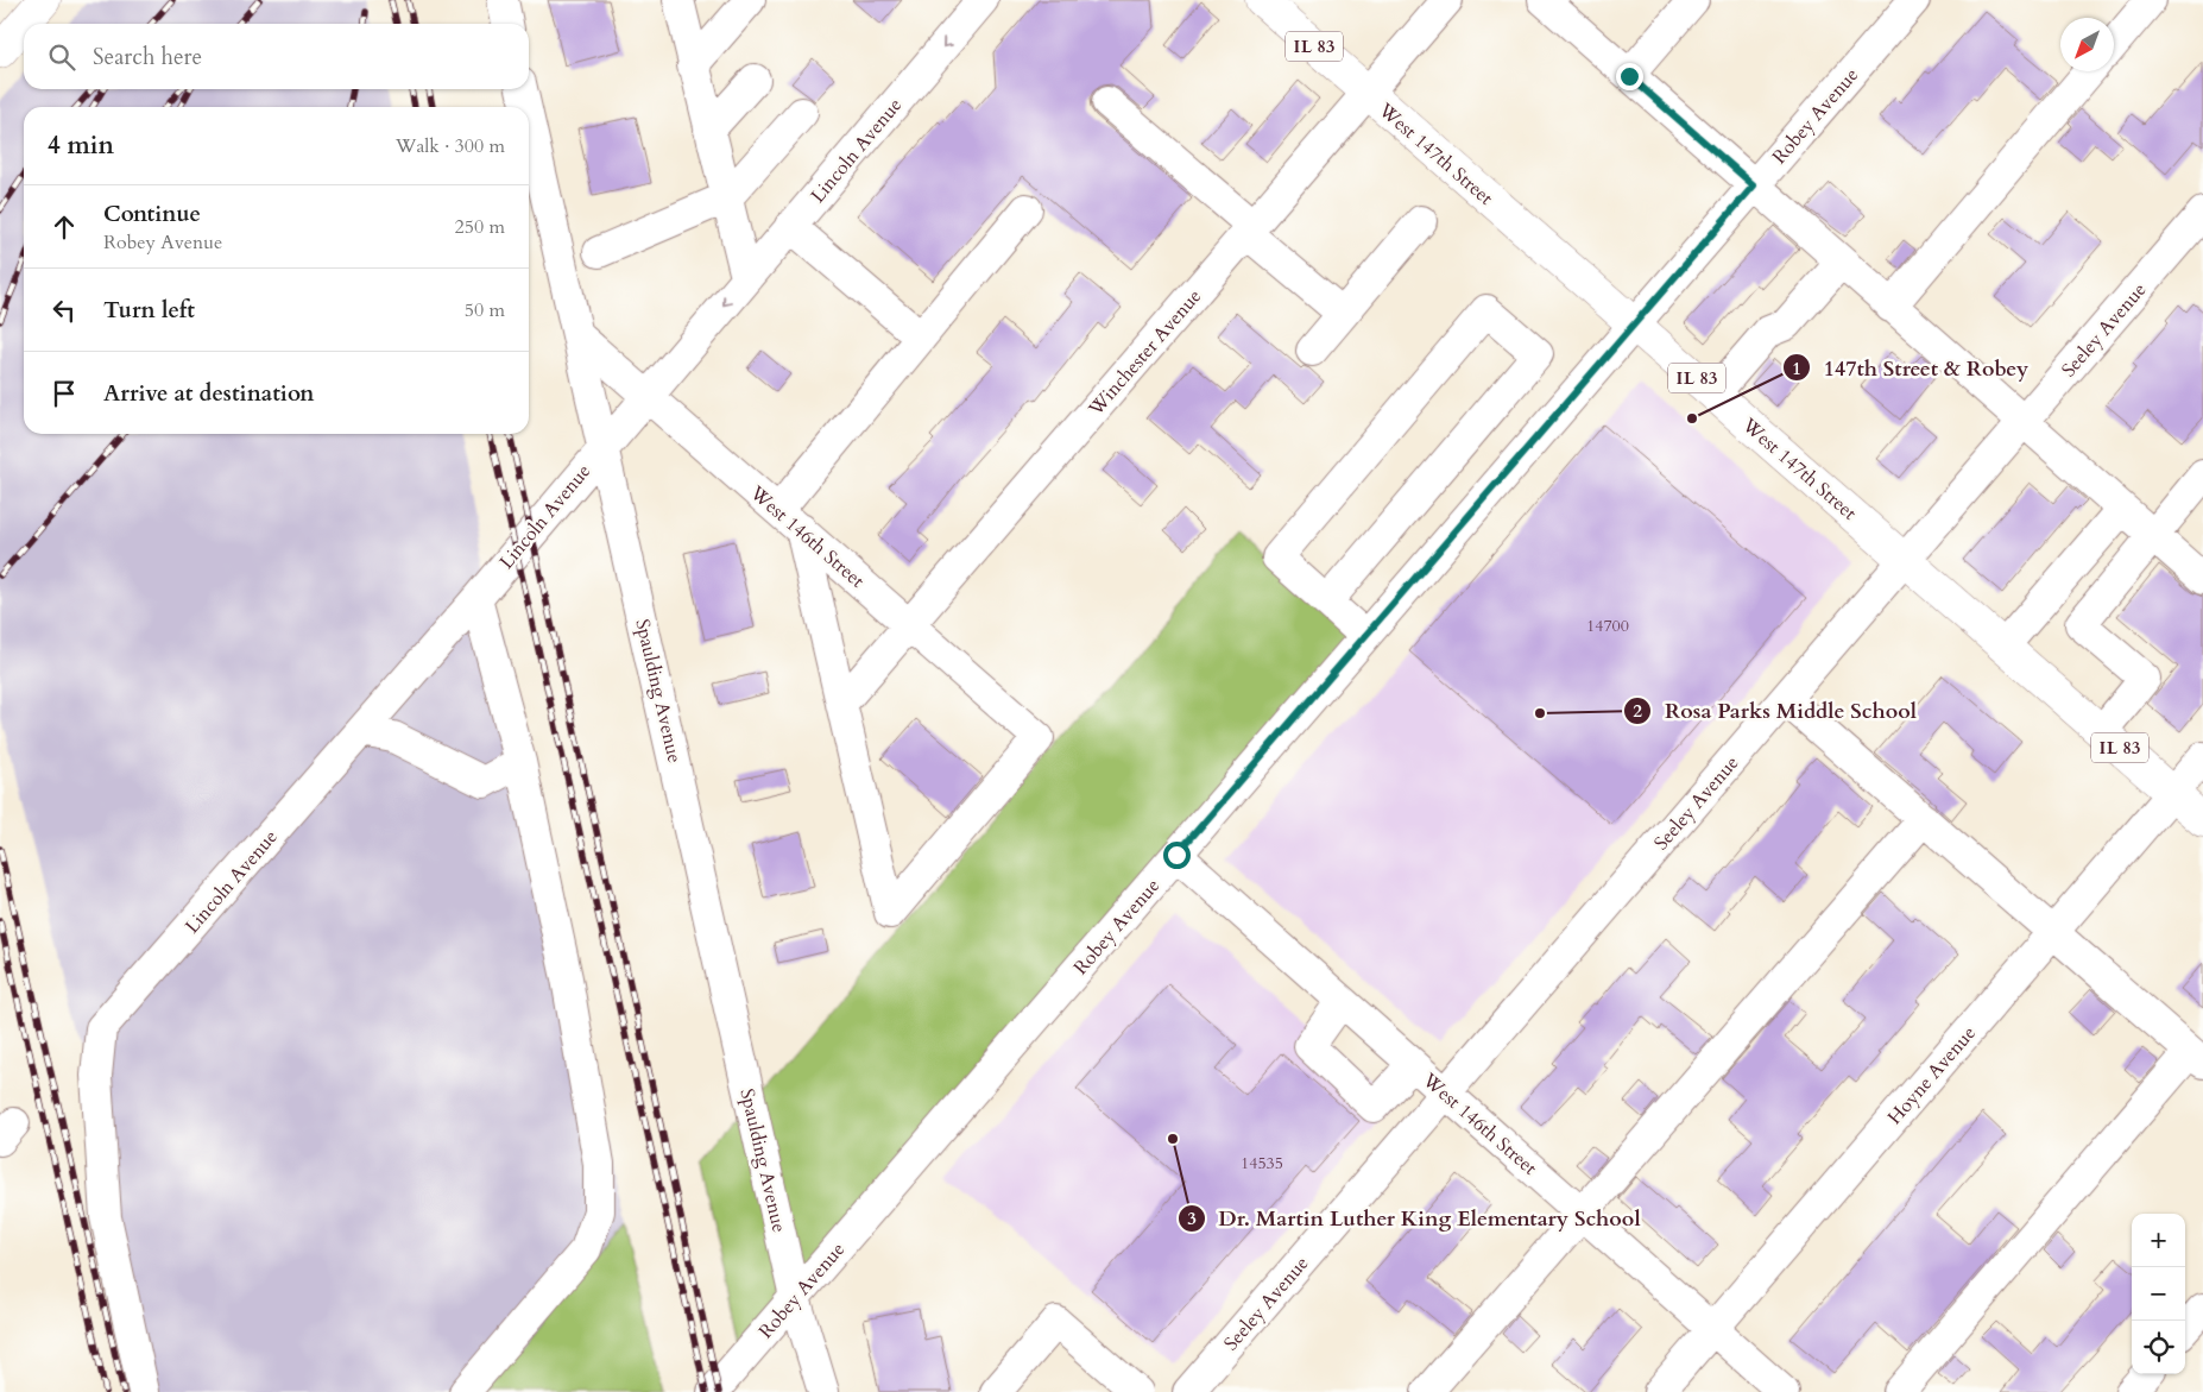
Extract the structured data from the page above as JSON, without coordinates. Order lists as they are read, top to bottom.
{
  "streets": {
    "main road": ["IL 83", "West 147th Street"],
    "street": [
      "Robey Avenue",
      "Lincoln Avenue",
      "Seeley Avenue",
      "Winchester Avenue",
      "West 146th Street",
      "Spaulding Avenue",
      "Hoyne Avenue"
    ]
  },
  "crossings": [
    ["Robey Avenue", "West 147th Street"],
    ["Robey Avenue", "West 146th Street"],
    ["Robey Avenue", "Spaulding Avenue"],
    ["Lincoln Avenue", "West 146th Street"],
    ["Lincoln Avenue", "Spaulding Avenue"],
    ["West 147th Street", "Seeley Avenue"],
    ["West 147th Street", "Winchester Avenue"],
    ["West 147th Street", "Hoyne Avenue"],
    ["Seeley Avenue", "West 146th Street"],
    ["Winchester Avenue", "West 146th Street"],
    ["West 146th Street", "Spaulding Avenue"],
    ["West 146th Street", "Hoyne Avenue"]
  ],
  "places": ["147th Street & Robey", "Rosa Parks Middle School", "Dr. Martin Luther King Elementary School"],
  "house_numbers": ["14700", "14535"],
  "north": "bottom left",
  "page": {
    "search": "Search here",
    "heading": ["4 min", "Walk · 300 m"],
    "list": [
      ["Continue", "Robey Avenue", "250 m"],
      ["Turn left", "50 m"],
      "Arrive at destination"
    ],
    "map_buttons": ["+", "−"]
  }
}
